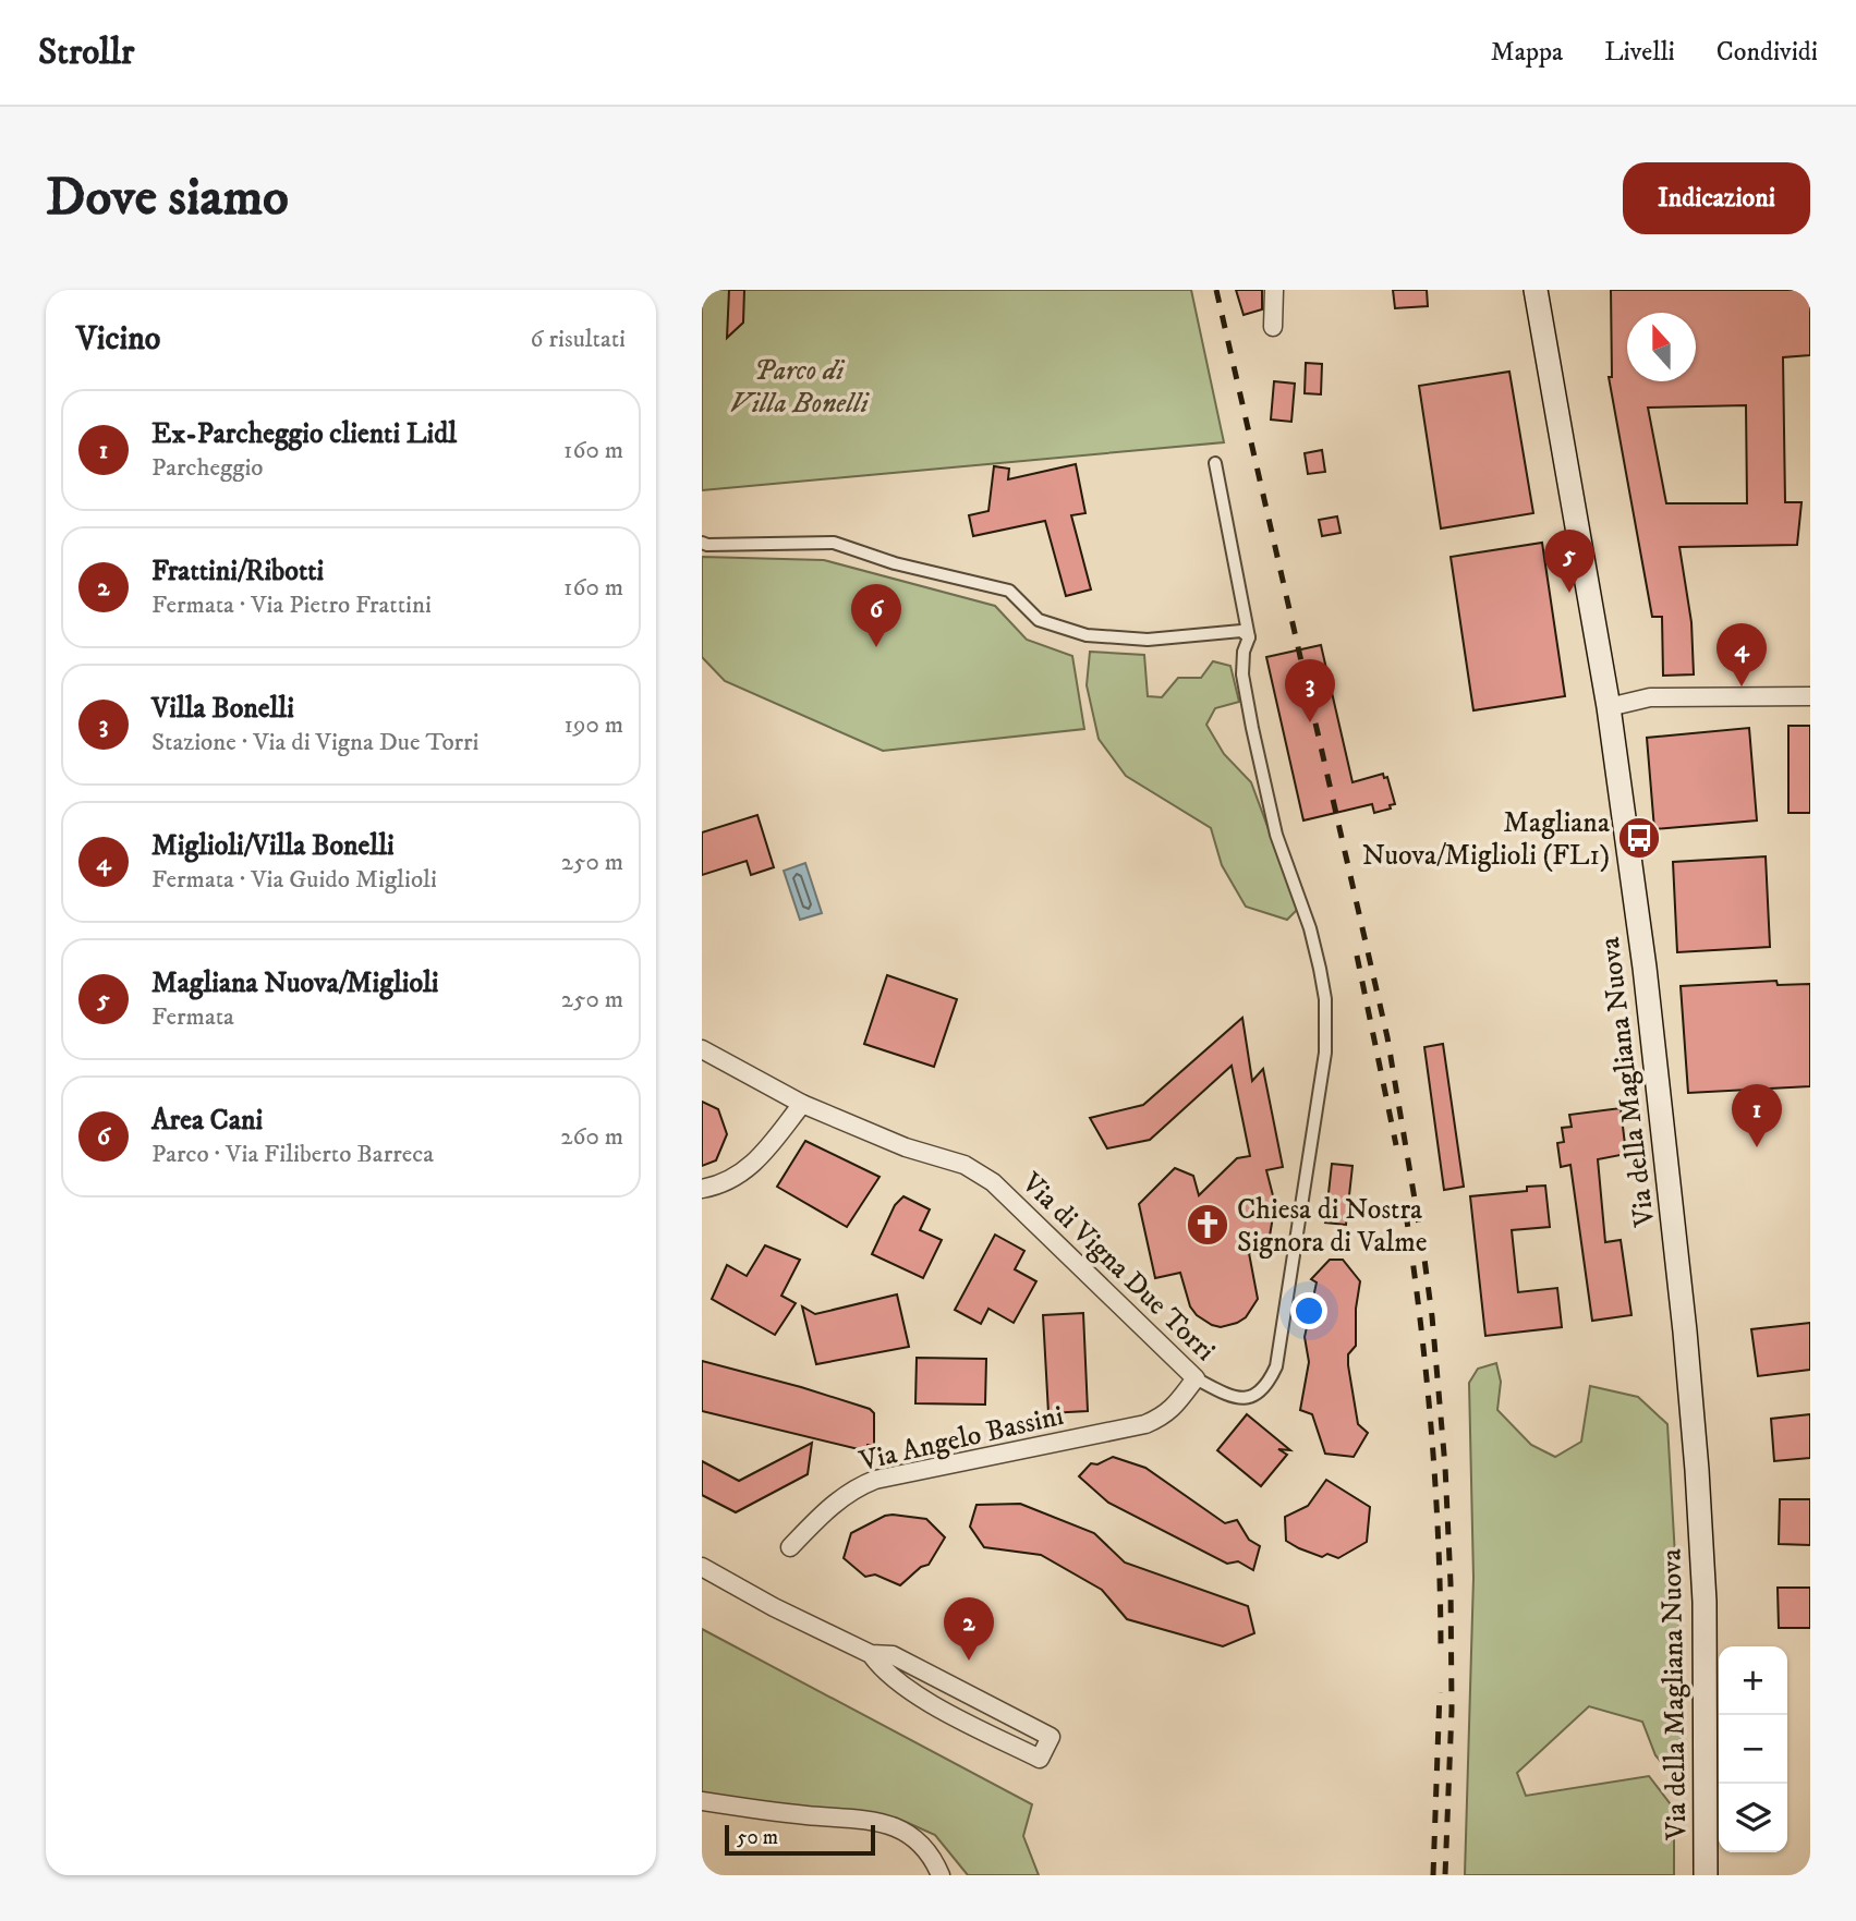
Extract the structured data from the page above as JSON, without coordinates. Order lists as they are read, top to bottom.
{
  "streets": {
    "main road": ["Via della Magliana Nuova"],
    "street": ["Via di Vigna Due Torri", "Via Angelo Bassini"]
  },
  "crossings": [
    ["Via di Vigna Due Torri", "Via Angelo Bassini"]
  ],
  "parks": ["Parco di Villa Bonelli"],
  "places": {
    "bus stop": ["Magliana Nuova/Miglioli (FL1)"],
    "church": ["Chiesa di Nostra Signora di Valme"]
  },
  "scale_bar": "50 m",
  "north": "top",
  "page": {
    "header": "Strollr",
    "nav": ["Mappa", "Livelli", "Condividi"],
    "buttons": "Indicazioni",
    "title": "Dove siamo",
    "heading": ["Vicino", "6 risultati"],
    "list": [
      {
        "mark": "1",
        "name": "Ex-Parcheggio clienti Lidl",
        "note": "Parcheggio",
        "value": "160 m"
      },
      {
        "mark": "2",
        "name": "Frattini/Ribotti",
        "note": "Fermata · Via Pietro Frattini",
        "value": "160 m"
      },
      {
        "mark": "3",
        "name": "Villa Bonelli",
        "note": "Stazione · Via di Vigna Due Torri",
        "value": "190 m"
      },
      {
        "mark": "4",
        "name": "Miglioli/Villa Bonelli",
        "note": "Fermata · Via Guido Miglioli",
        "value": "250 m"
      },
      {
        "mark": "5",
        "name": "Magliana Nuova/Miglioli",
        "note": "Fermata",
        "value": "250 m"
      },
      {
        "mark": "6",
        "name": "Area Cani",
        "note": "Parco · Via Filiberto Barreca",
        "value": "260 m"
      }
    ],
    "pins": [
      "5",
      "6",
      "4",
      "3",
      "1",
      "2"
    ],
    "map_buttons": ["+", "−"],
    "scale": "50 m"
  }
}
